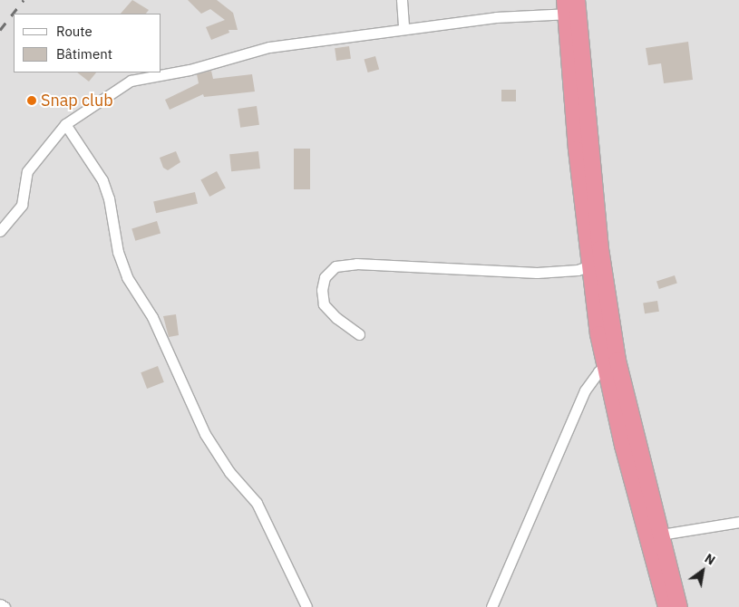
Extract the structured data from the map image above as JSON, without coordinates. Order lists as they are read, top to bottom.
{
  "places": ["Snap club"],
  "legend": ["Route", "Bâtiment"],
  "north": "top right"
}
